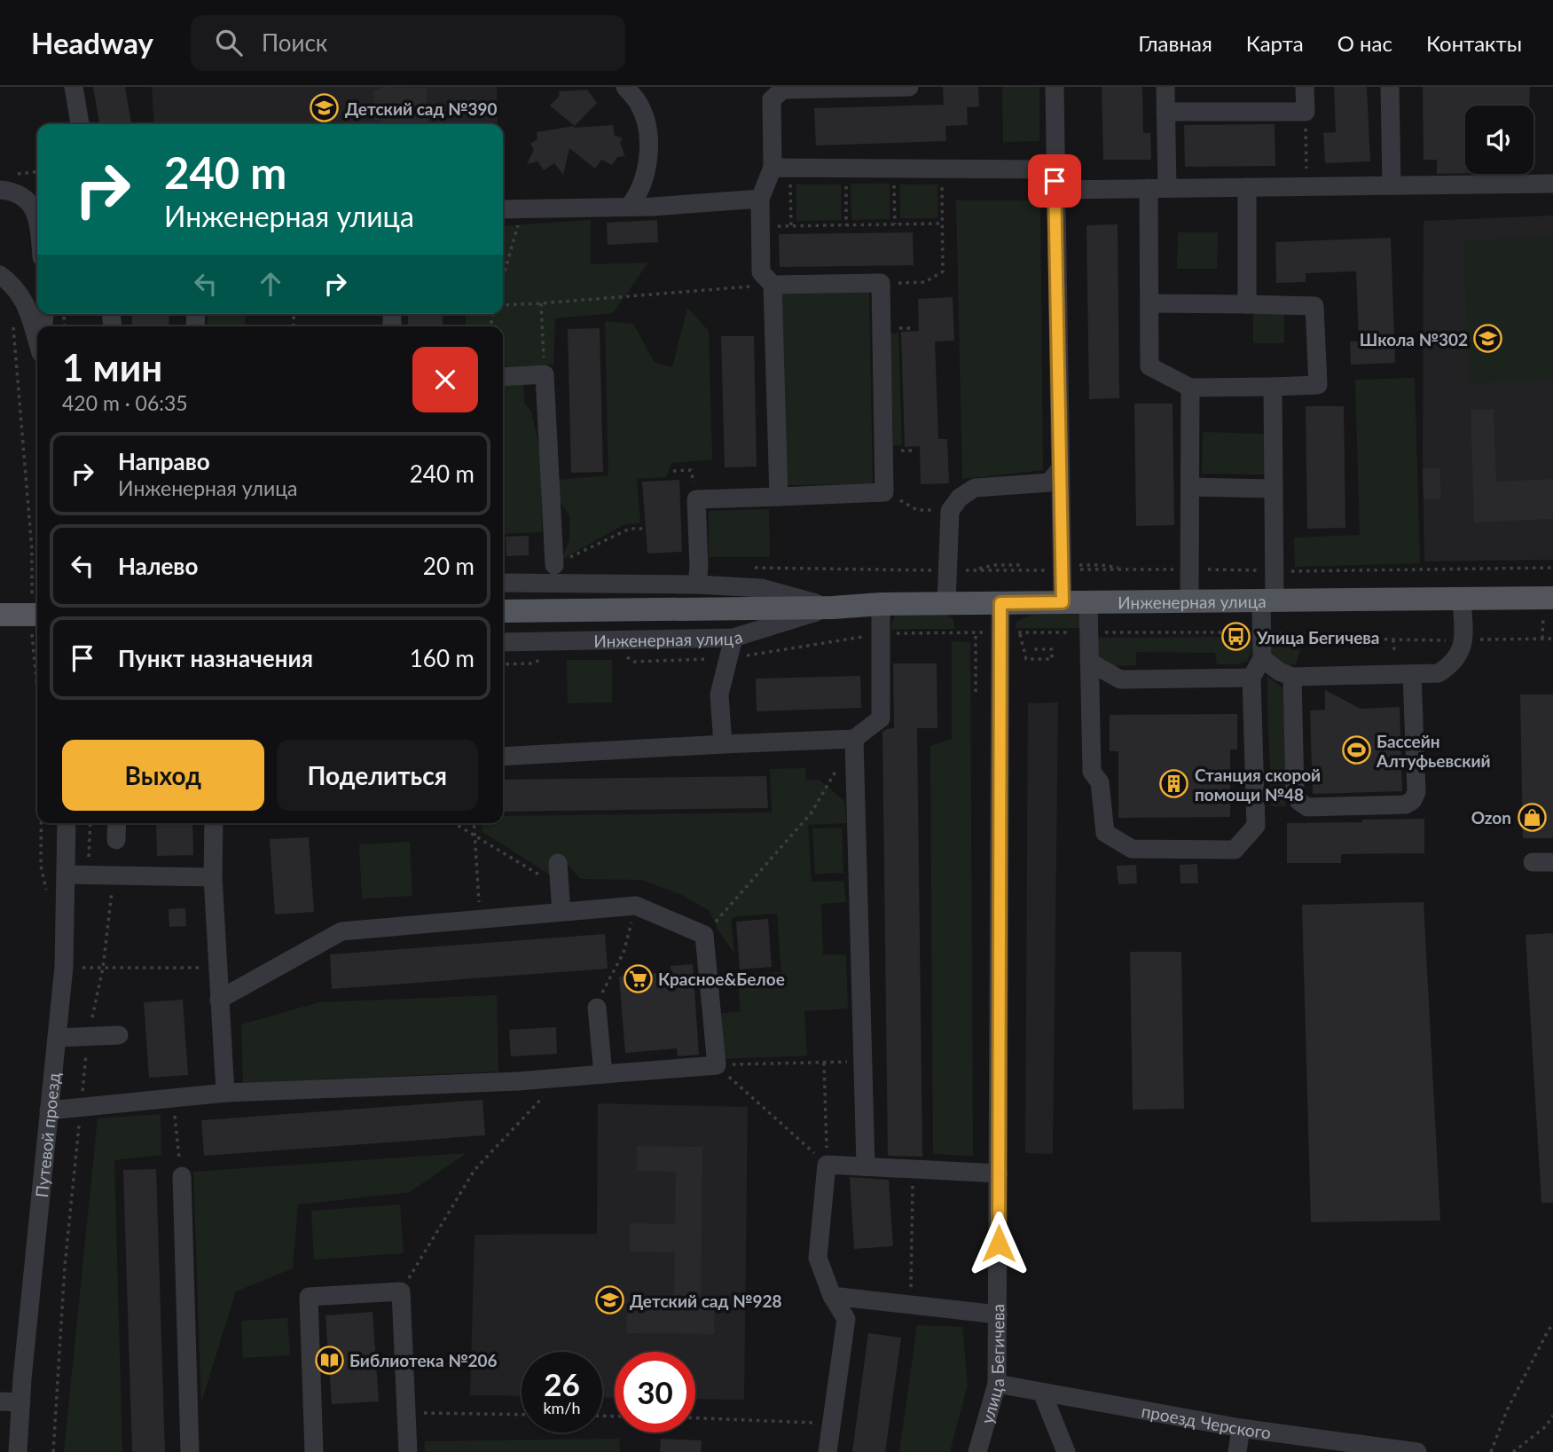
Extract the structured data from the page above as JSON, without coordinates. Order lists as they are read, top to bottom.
{
  "streets": {
    "main road": ["Инженерная улица"],
    "street": ["Путевой проезд", "улица Бегичева", "проезд Черского"]
  },
  "crossings": [
    ["Инженерная улица", "улица Бегичева"],
    ["улица Бегичева", "проезд Черского"]
  ],
  "places": {
    "school or university": ["Детский сад №390", "Школа №302", "Детский сад №928"],
    "bus stop": ["Улица Бегичева"],
    "sports": ["Бассейн Алтуфьевский"],
    "building": ["Станция скорой помощи №48"],
    "shop": ["Ozon"],
    "supermarket": ["Красное&Белое"],
    "library": ["Библиотека №206"]
  },
  "page": {
    "header": "Headway",
    "search": "Поиск",
    "nav": [
      "Главная",
      "Карта",
      "О нас",
      "Контакты"
    ],
    "turn": ["240 m", "Инженерная улица"],
    "heading": ["1 мин", "420 m · 06:35"],
    "list": [
      {
        "name": "Направо",
        "note": "Инженерная улица",
        "value": "240 m"
      },
      {
        "name": "Налево",
        "value": "20 m"
      },
      {
        "name": "Пункт назначения",
        "value": "160 m"
      }
    ],
    "buttons": ["Выход", "Поделиться"],
    "speed": "26 km/h",
    "limit": "30"
  }
}
